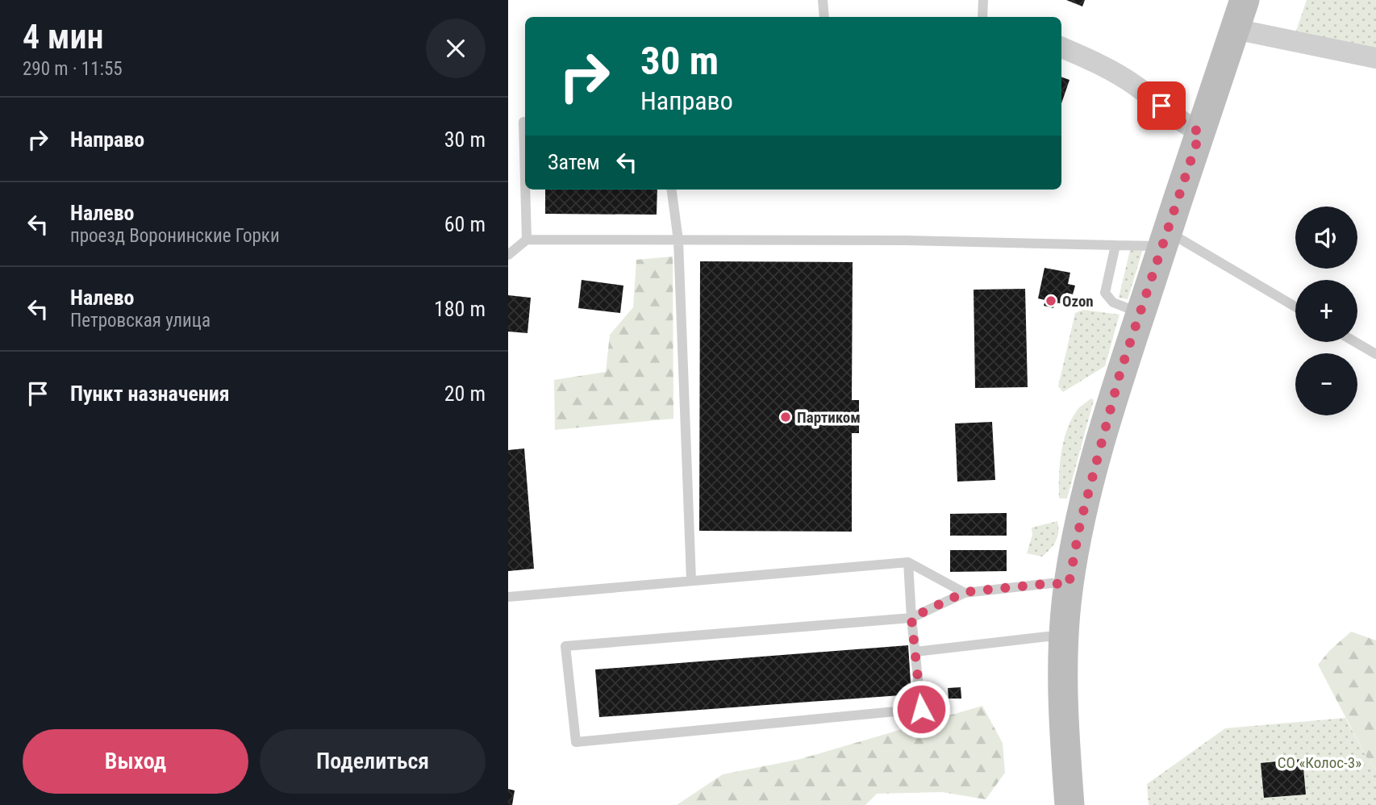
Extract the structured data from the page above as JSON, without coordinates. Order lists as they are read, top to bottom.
{
  "parks": ["СО «Колос-3»"],
  "places": ["Ozon", "Партиком"],
  "page": {
    "heading": ["4 мин", "290 m · 11:55"],
    "turn": ["30 m", "Направо"],
    "list": [
      {
        "name": "Направо",
        "value": "30 m"
      },
      {
        "name": "Налево",
        "note": "проезд Воронинские Горки",
        "value": "60 m"
      },
      {
        "name": "Налево",
        "note": "Петровская улица",
        "value": "180 m"
      },
      {
        "name": "Пункт назначения",
        "value": "20 m"
      }
    ],
    "then": "Затем",
    "map_buttons": ["+", "−"],
    "buttons": ["Выход", "Поделиться"]
  }
}
